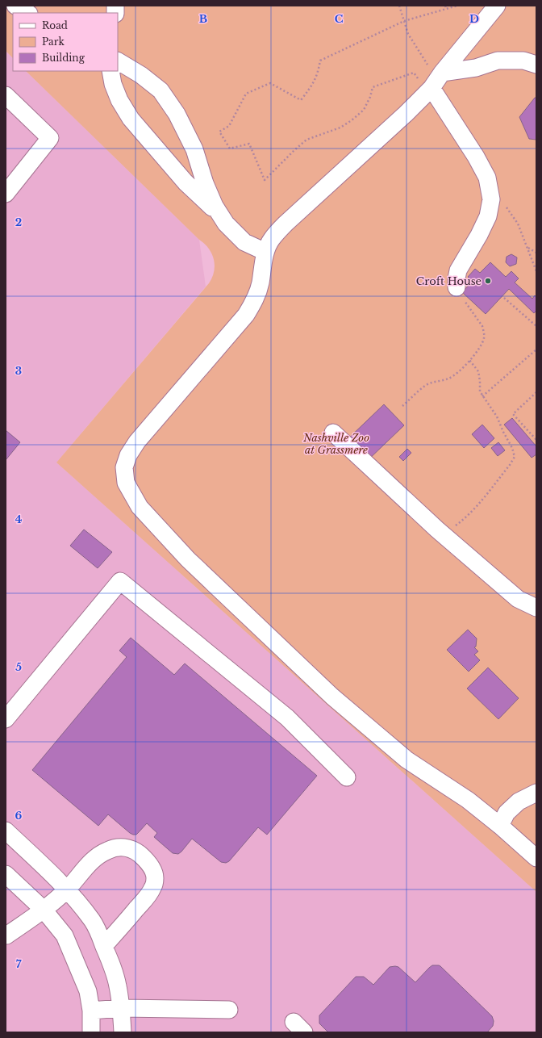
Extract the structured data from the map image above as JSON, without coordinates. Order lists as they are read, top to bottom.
{
  "parks": ["Nashville Zoo at Grassmere"],
  "places": ["Croft House"],
  "legend": ["Road", "Park", "Building"],
  "grid": {
    "columns": ["B", "C", "D"],
    "rows": [
      "2",
      "3",
      "4",
      "5",
      "6",
      "7"
    ]
  }
}
